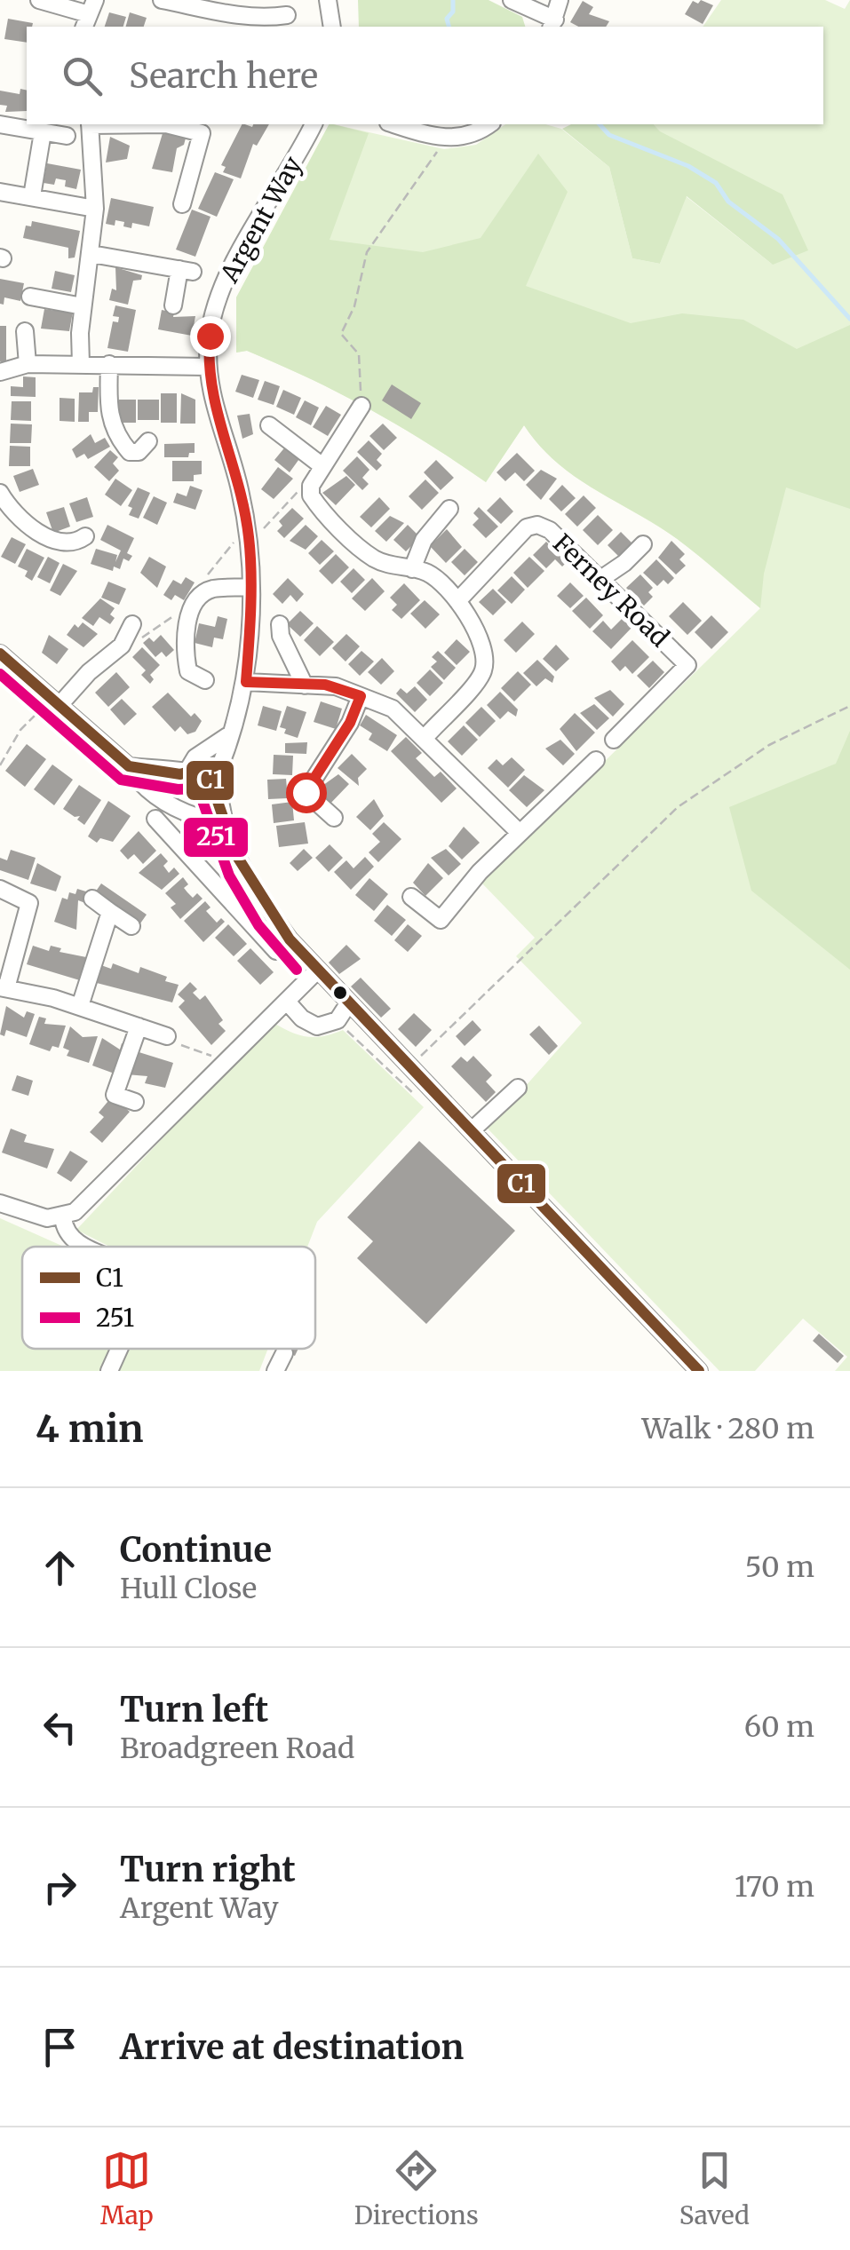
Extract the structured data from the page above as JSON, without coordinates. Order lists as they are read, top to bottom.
{
  "streets": {
    "street": ["Argent Way", "Ferney Road"]
  },
  "lines": ["transit line C1", "transit line 251"],
  "legend": ["C1", "251"],
  "page": {
    "search": "Search here",
    "heading": ["4 min", "Walk · 280 m"],
    "list": [
      ["Continue", "Hull Close", "50 m"],
      ["Turn left", "Broadgreen Road", "60 m"],
      ["Turn right", "Argent Way", "170 m"],
      "Arrive at destination"
    ],
    "nav": ["Map", "Directions", "Saved"]
  }
}
